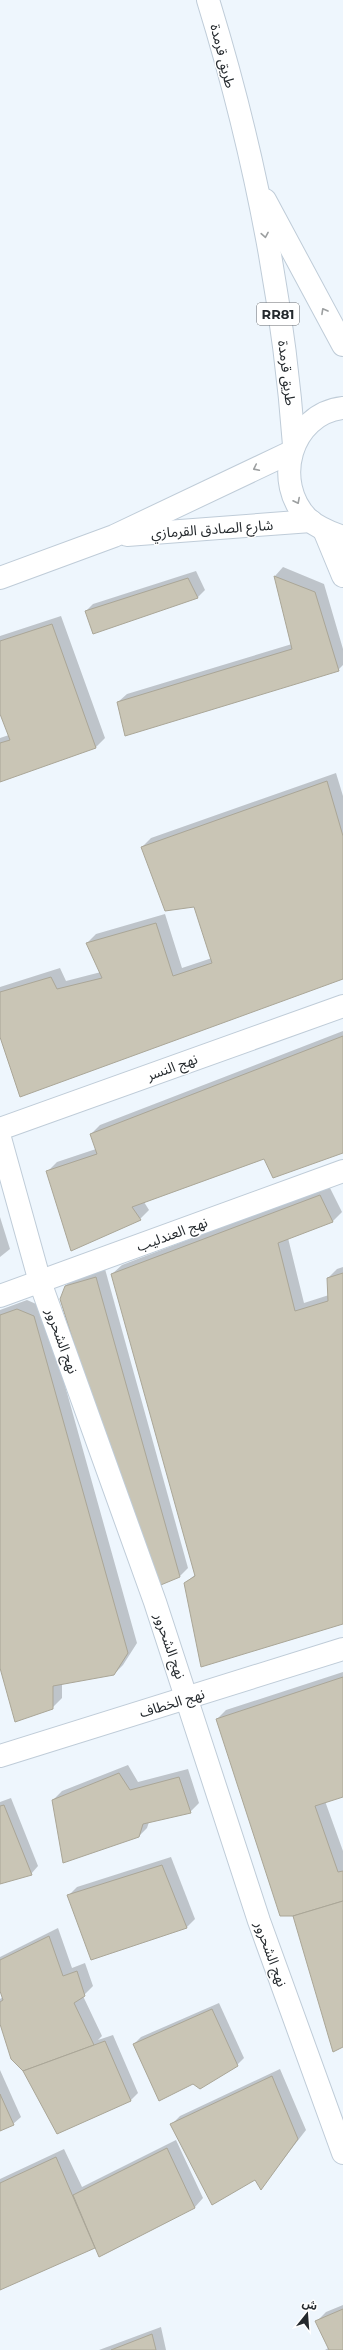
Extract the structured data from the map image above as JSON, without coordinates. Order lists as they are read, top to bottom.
{
  "streets": {
    "street": [
      "طريق قرمدة",
      "RR81",
      "شارع الصادق القرمازي",
      "نهج النسر",
      "نهج العندليب",
      "نهج الشحرور",
      "نهج الخطاف"
    ]
  },
  "crossings": [
    ["طريق قرمدة", "RR81"],
    ["طريق قرمدة", "شارع الصادق القرمازي"],
    ["RR81", "شارع الصادق القرمازي"],
    ["نهج العندليب", "نهج الشحرور"],
    ["نهج الشحرور", "نهج الخطاف"]
  ],
  "north": "top"
}
